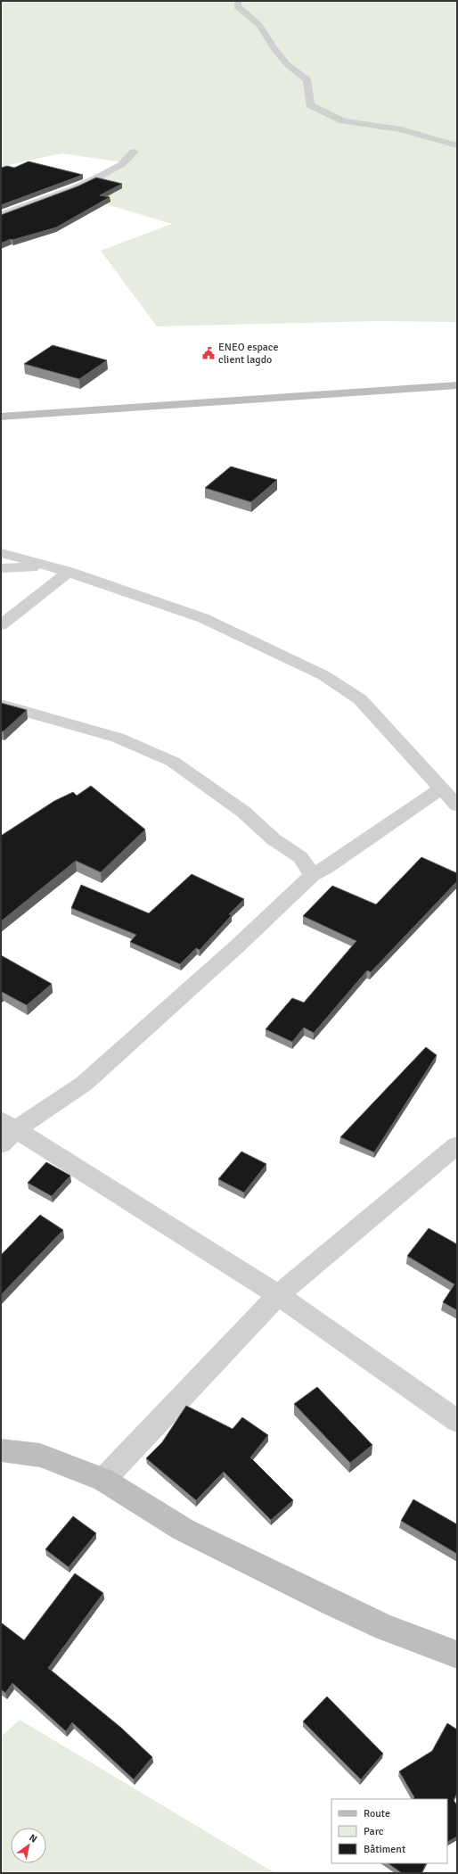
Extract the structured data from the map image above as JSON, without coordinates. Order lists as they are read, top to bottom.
{
  "places": {
    "public building": ["ENEO espace client lagdo"]
  },
  "legend": ["Route", "Parc", "Bâtiment"],
  "north": "top right"
}
